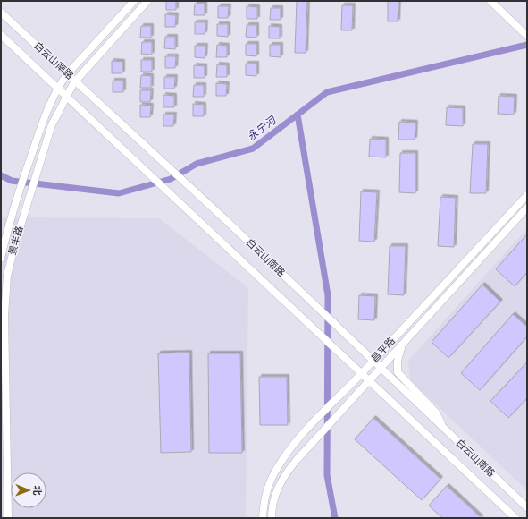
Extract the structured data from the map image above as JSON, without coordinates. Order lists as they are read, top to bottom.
{
  "streets": {
    "main road": ["白云山南路", "景丰路", "昌平路"]
  },
  "crossings": [
    ["白云山南路", "景丰路"],
    ["白云山南路", "昌平路"]
  ],
  "water": ["永宁河"],
  "north": "right"
}
